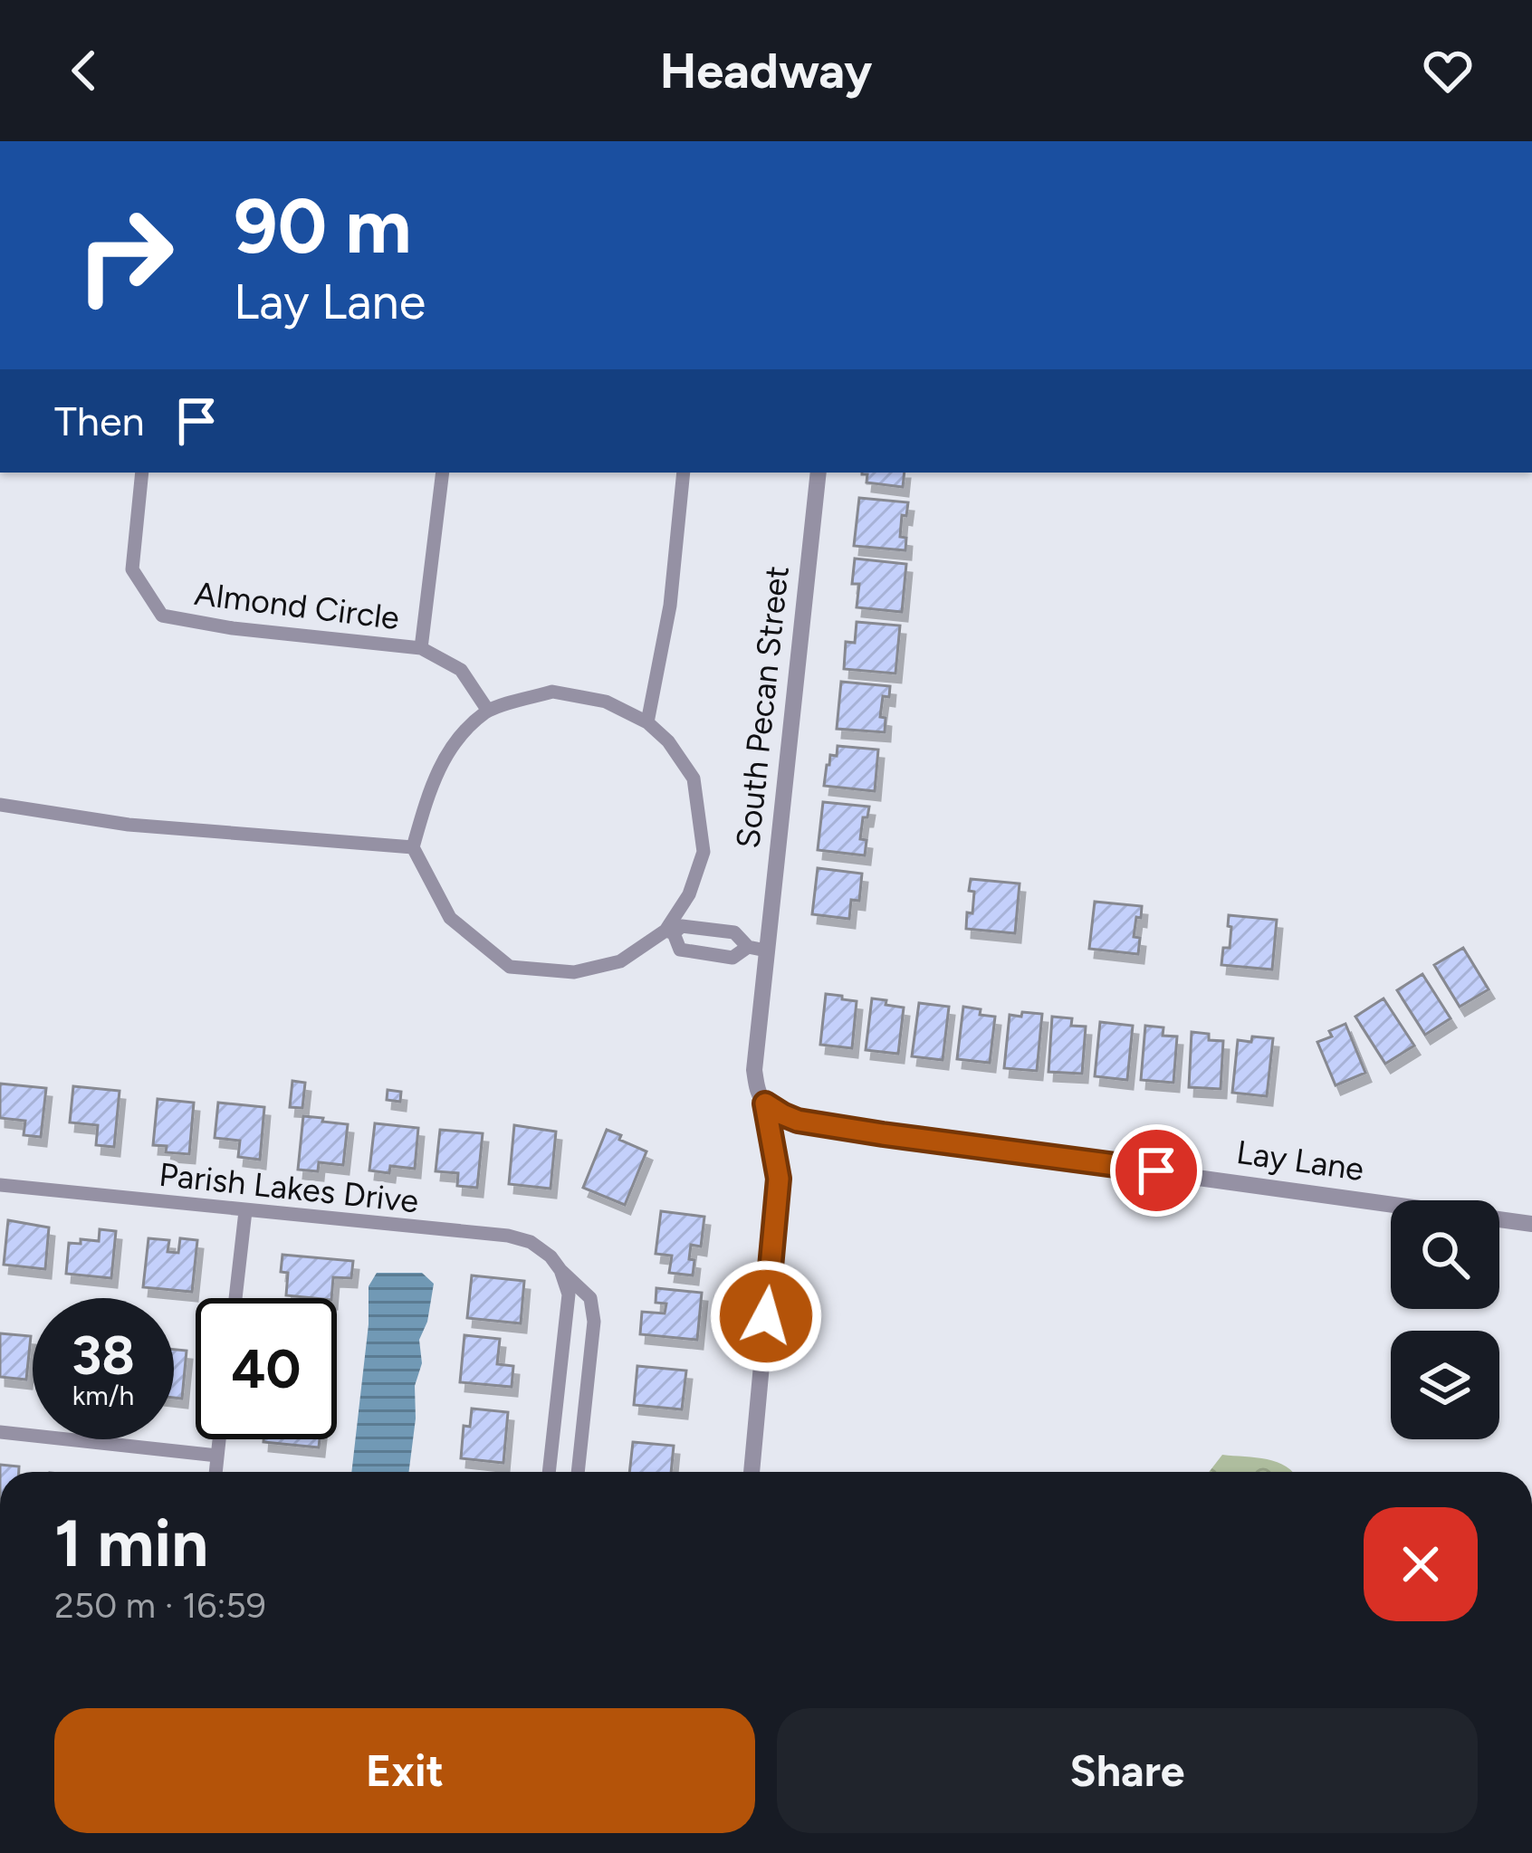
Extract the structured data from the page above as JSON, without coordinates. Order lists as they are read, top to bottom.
{
  "streets": {
    "street": [
      "Almond Circle",
      "South Pecan Street",
      "Lay Lane",
      "Parish Lakes Drive"
    ]
  },
  "page": {
    "header": "Headway",
    "turn": ["90 m", "Lay Lane"],
    "then": "Then",
    "speed": "38 km/h",
    "limit": "40",
    "heading": ["1 min", "250 m · 16:59"],
    "buttons": ["Exit", "Share"]
  }
}
